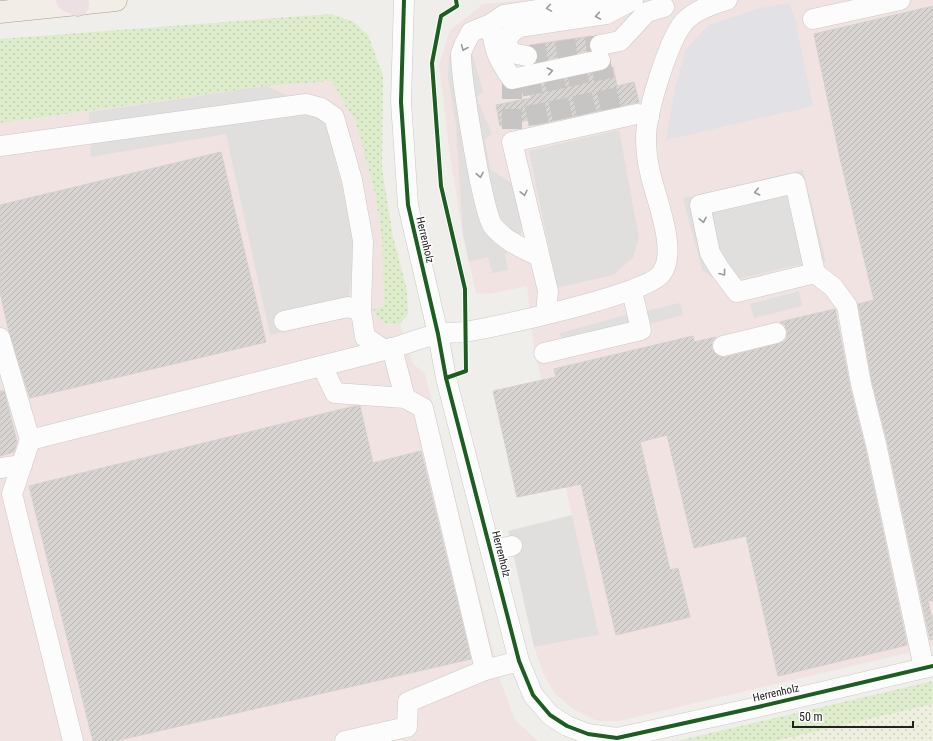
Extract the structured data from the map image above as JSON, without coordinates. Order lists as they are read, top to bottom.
{
  "streets": {
    "street": ["Herrenholz"]
  },
  "scale_bar": "50 m"
}
